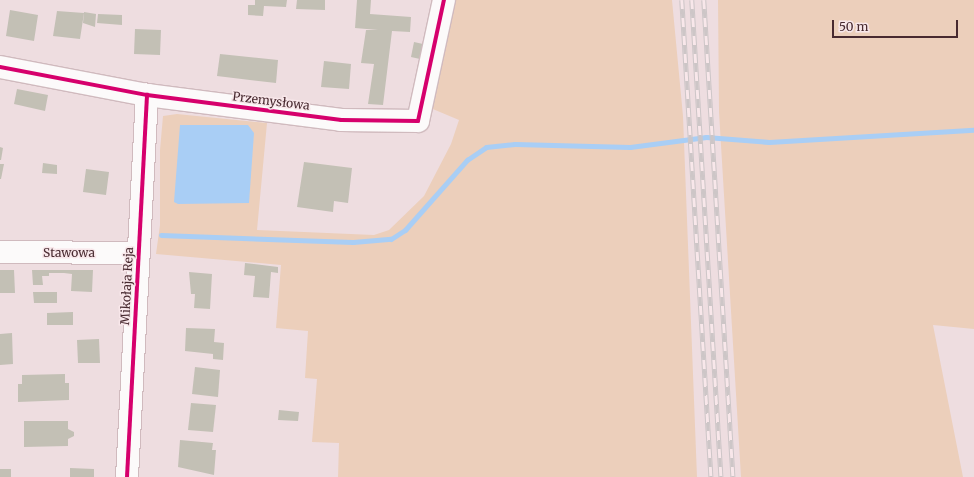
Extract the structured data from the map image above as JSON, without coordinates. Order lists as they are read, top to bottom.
{
  "streets": {
    "street": ["Przemysłowa", "Stawowa", "Mikołaja Reja"]
  },
  "crossings": [
    ["Przemysłowa", "Mikołaja Reja"],
    ["Stawowa", "Mikołaja Reja"]
  ],
  "scale_bar": "50 m"
}
